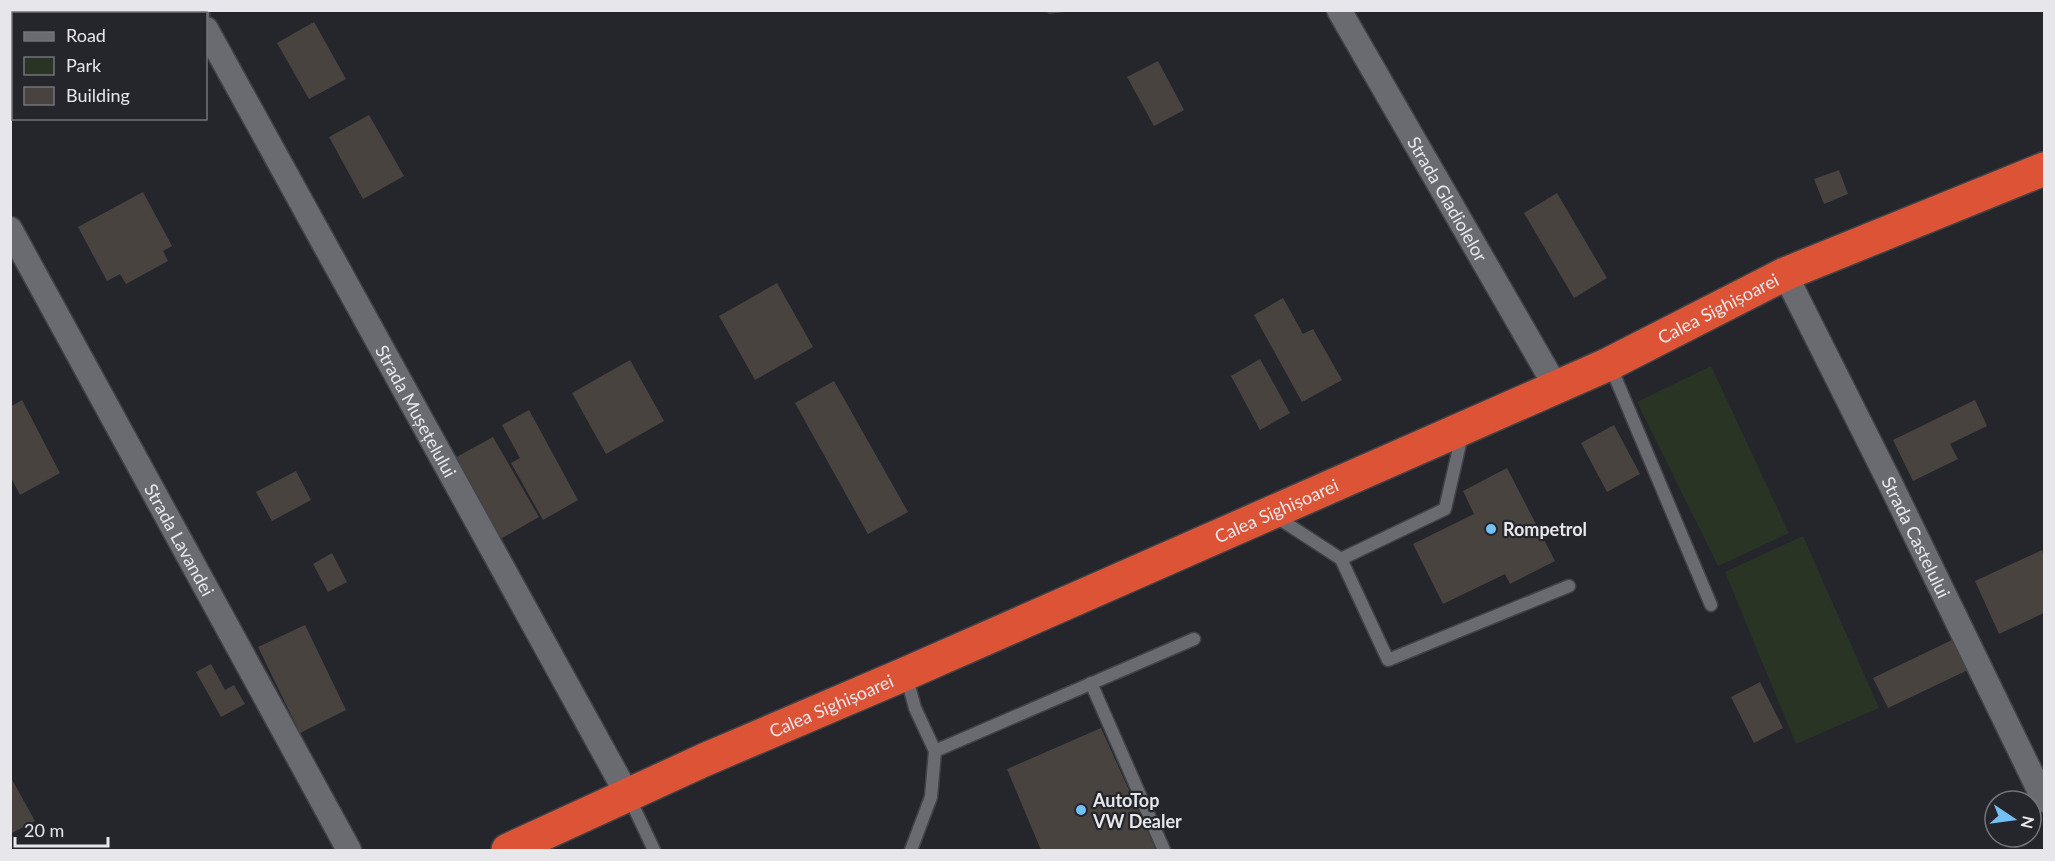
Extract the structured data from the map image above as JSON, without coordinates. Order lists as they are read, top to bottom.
{
  "streets": {
    "highway": ["Calea Sighișoarei"],
    "street": [
      "Strada Gladiolelor",
      "Strada Mușețelului",
      "Strada Castelului",
      "Strada Lavandei"
    ]
  },
  "crossings": [
    ["Strada Gladiolelor", "Calea Sighișoarei"],
    ["Calea Sighișoarei", "Strada Mușețelului"],
    ["Calea Sighișoarei", "Strada Castelului"]
  ],
  "places": ["Rompetrol", "AutoTop VW Dealer"],
  "legend": ["Road", "Park", "Building"],
  "scale_bar": "20 m",
  "north": "right"
}
